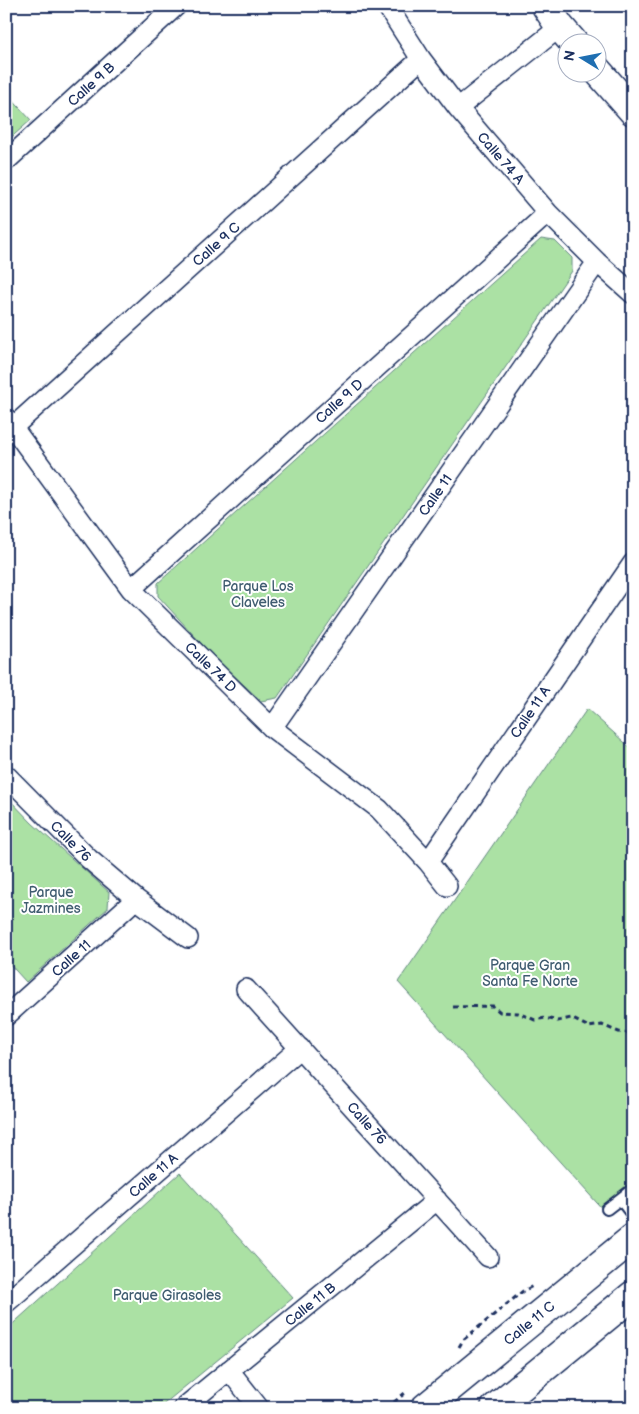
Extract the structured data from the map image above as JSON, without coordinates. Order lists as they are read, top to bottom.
{
  "streets": {
    "main road": ["Calle 11 C"],
    "street": [
      "Calle 9 B",
      "Calle 74 A",
      "Calle 9 C",
      "Calle 9 D",
      "Calle 11",
      "Calle 74 D",
      "Calle 11 A",
      "Calle 76",
      "Calle 11 B"
    ]
  },
  "crossings": [
    ["Calle 74 A", "Calle 9 C"],
    ["Calle 74 A", "Calle 9 D"],
    ["Calle 74 A", "Calle 11"],
    ["Calle 9 C", "Calle 74 D"],
    ["Calle 9 D", "Calle 74 D"],
    ["Calle 11", "Calle 74 D"],
    ["Calle 11", "Calle 76"],
    ["Calle 74 D", "Calle 11 A"],
    ["Calle 11 A", "Calle 76"],
    ["Calle 76", "Calle 11 B"]
  ],
  "parks": [
    "Parque Los Claveles",
    "Parque Jazmines",
    "Parque Gran Santa Fe Norte",
    "Parque Girasoles"
  ],
  "north": "left"
}
